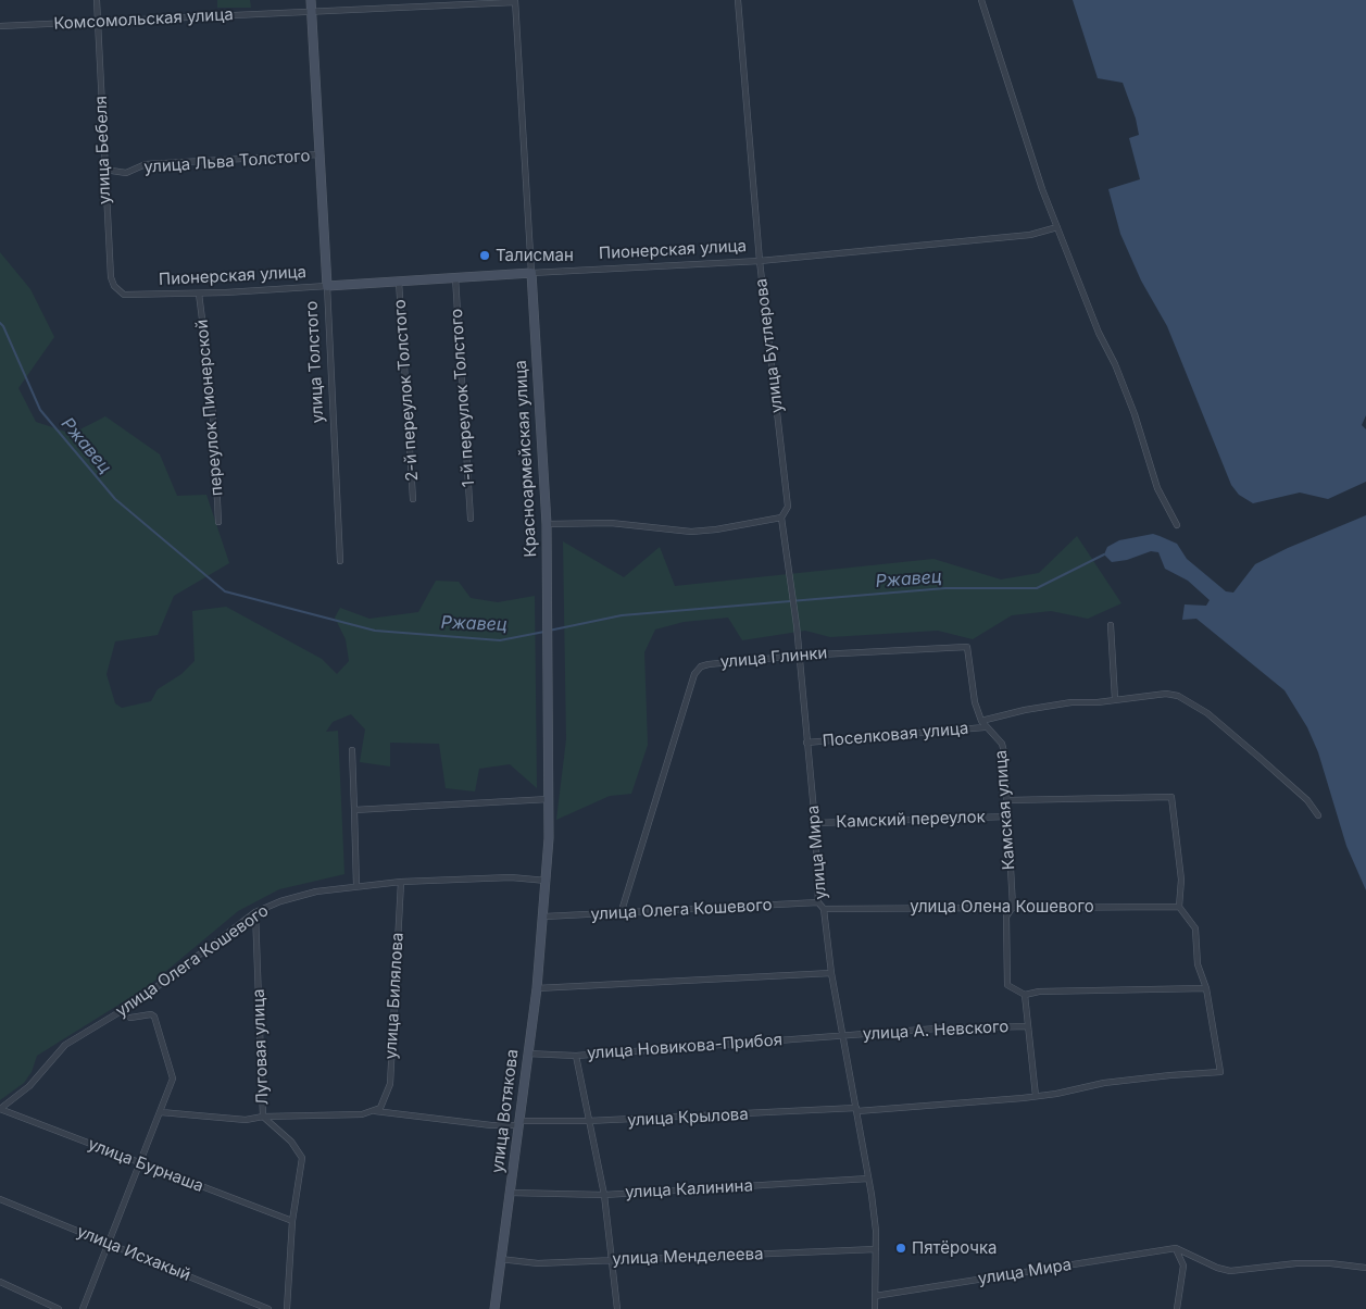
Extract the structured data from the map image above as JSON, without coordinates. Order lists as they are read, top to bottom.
{
  "streets": {
    "street": [
      "Комсомольская улица",
      "улица Бебеля",
      "улица Льва Толстого",
      "Пионерская улица",
      "улица Бутлерова",
      "улица Толстого",
      "2-й переулок Толстого",
      "1-й переулок Толстого",
      "переулок Пионерской",
      "Красноармейская улица",
      "улица Глинки",
      "Поселковая улица",
      "Камская улица",
      "Камский переулок",
      "улица Мира",
      "улица Олена Кошевого",
      "улица Олега Кошевого",
      "улица Билялова",
      "улица А. Невского",
      "Луговая улица",
      "улица Новикова-Прибоя",
      "улица Вотякова",
      "улица Крылова",
      "улица Бурнаша",
      "улица Калинина",
      "улица Исхакый",
      "улица Менделеева"
    ]
  },
  "crossings": [
    ["Комсомольская улица", "улица Бебеля"],
    ["Комсомольская улица", "улица Толстого"],
    ["Комсомольская улица", "Красноармейская улица"],
    ["улица Бебеля", "улица Льва Толстого"],
    ["улица Бебеля", "Пионерская улица"],
    ["улица Льва Толстого", "улица Толстого"],
    ["Пионерская улица", "улица Бутлерова"],
    ["Пионерская улица", "улица Толстого"],
    ["Пионерская улица", "2-й переулок Толстого"],
    ["Пионерская улица", "1-й переулок Толстого"],
    ["Пионерская улица", "переулок Пионерской"],
    ["Пионерская улица", "Красноармейская улица"],
    ["улица Бутлерова", "улица Глинки"],
    ["улица Бутлерова", "улица Мира"],
    ["Красноармейская улица", "улица Олега Кошевого"],
    ["Красноармейская улица", "улица Вотякова"],
    ["улица Глинки", "Поселковая улица"],
    ["улица Глинки", "Камская улица"],
    ["улица Глинки", "улица Мира"],
    ["улица Глинки", "улица Олега Кошевого"],
    ["Поселковая улица", "Камская улица"],
    ["Поселковая улица", "улица Мира"],
    ["Камская улица", "Камский переулок"],
    ["Камская улица", "улица Олена Кошевого"],
    ["Камский переулок", "улица Мира"],
    ["Камский переулок", "улица Олена Кошевого"],
    ["улица Мира", "улица Олена Кошевого"],
    ["улица Мира", "улица Олега Кошевого"],
    ["улица Мира", "улица А. Невского"],
    ["улица Мира", "улица Новикова-Прибоя"],
    ["улица Мира", "улица Крылова"],
    ["улица Мира", "улица Калинина"],
    ["улица Мира", "улица Менделеева"],
    ["улица Олега Кошевого", "улица Билялова"],
    ["улица Олега Кошевого", "Луговая улица"],
    ["улица Олега Кошевого", "улица Вотякова"],
    ["улица Олега Кошевого", "улица Бурнаша"],
    ["улица Билялова", "улица Крылова"],
    ["улица А. Невского", "улица Новикова-Прибоя"],
    ["улица Новикова-Прибоя", "улица Вотякова"],
    ["улица Вотякова", "улица Крылова"],
    ["улица Вотякова", "улица Калинина"],
    ["улица Вотякова", "улица Менделеева"]
  ],
  "water": ["Ржавец"],
  "places": ["Талисман", "Пятёрочка"]
}
